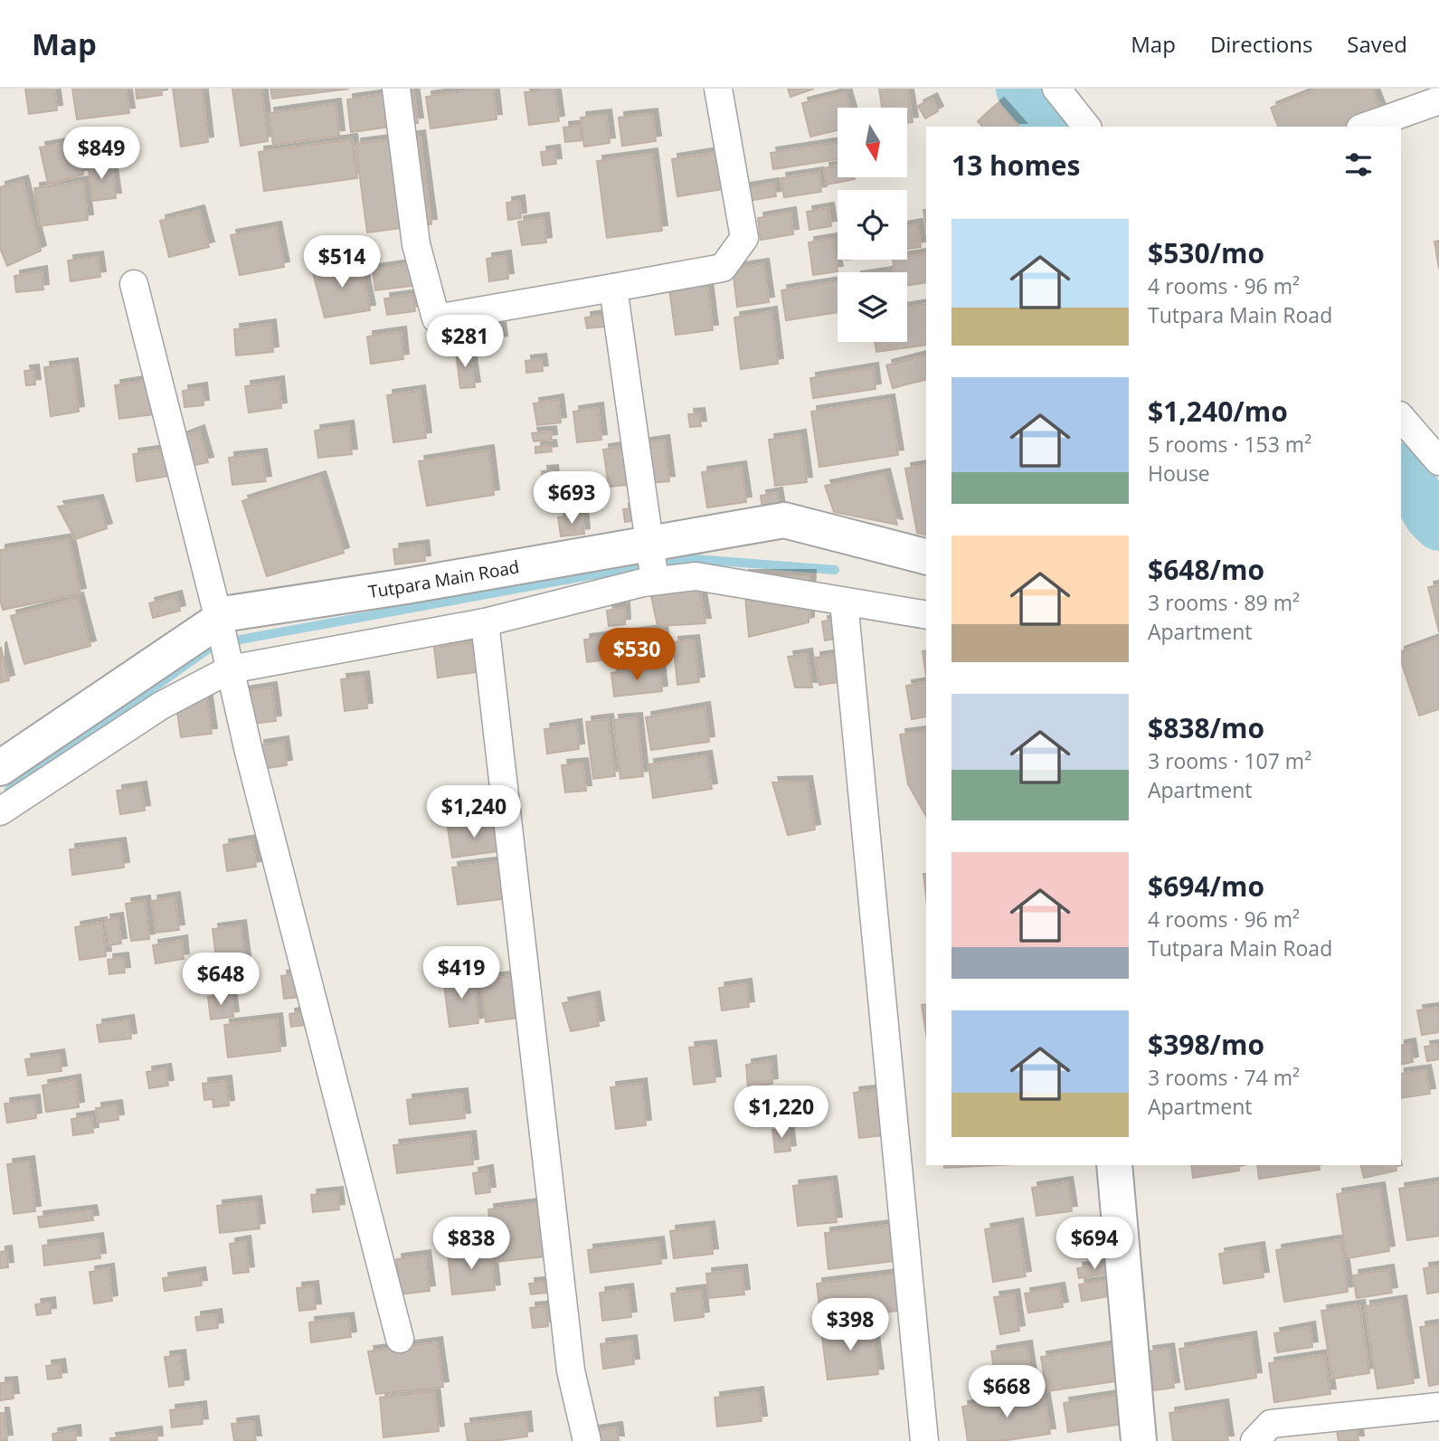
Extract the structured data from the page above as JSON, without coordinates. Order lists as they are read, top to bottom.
{
  "streets": {
    "street": ["Tutpara Main Road"]
  },
  "north": "bottom",
  "page": {
    "header": "Map",
    "nav": ["Map", "Directions", "Saved"],
    "price": [
      "$849",
      "$514",
      "$281",
      "$693",
      "$530",
      "$1,240",
      "$419",
      "$648",
      "$1,220",
      "$838",
      "$694",
      "$398",
      "$668"
    ],
    "heading": "13 homes",
    "list": [
      {
        "name": "$530/mo",
        "note": "4 rooms · 96 m² · Tutpara Main Road"
      },
      {
        "name": "$1,240/mo",
        "note": "5 rooms · 153 m² · House"
      },
      {
        "name": "$648/mo",
        "note": "3 rooms · 89 m² · Apartment"
      },
      {
        "name": "$838/mo",
        "note": "3 rooms · 107 m² · Apartment"
      },
      {
        "name": "$694/mo",
        "note": "4 rooms · 96 m² · Tutpara Main Road"
      },
      {
        "name": "$398/mo",
        "note": "3 rooms · 74 m² · Apartment"
      }
    ]
  }
}
